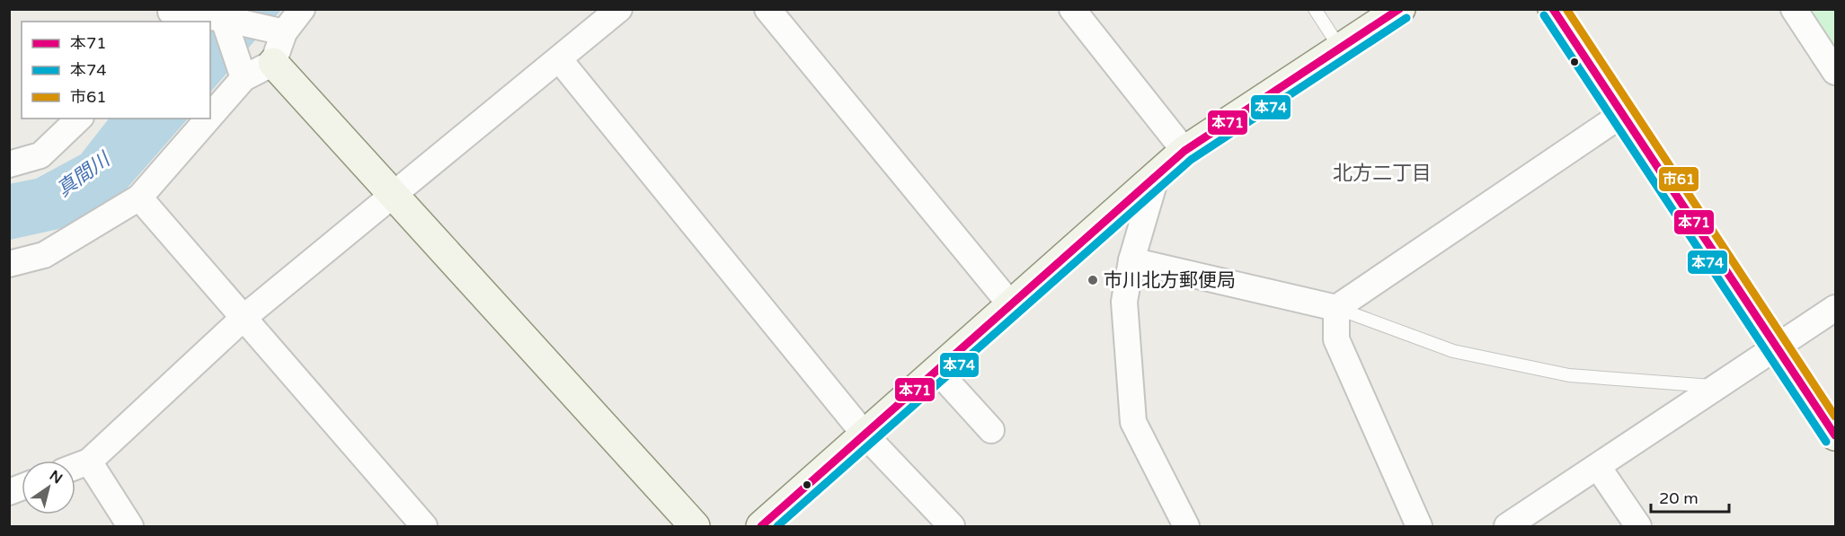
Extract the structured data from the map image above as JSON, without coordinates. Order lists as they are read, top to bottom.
{
  "districts": ["北方二丁目"],
  "water": ["真間川"],
  "places": ["市川北方郵便局"],
  "lines": ["transit line 本71", "transit line 市61", "transit line 本74"],
  "legend": ["本71", "本74", "市61"],
  "scale_bar": "20 m",
  "north": "top right"
}
